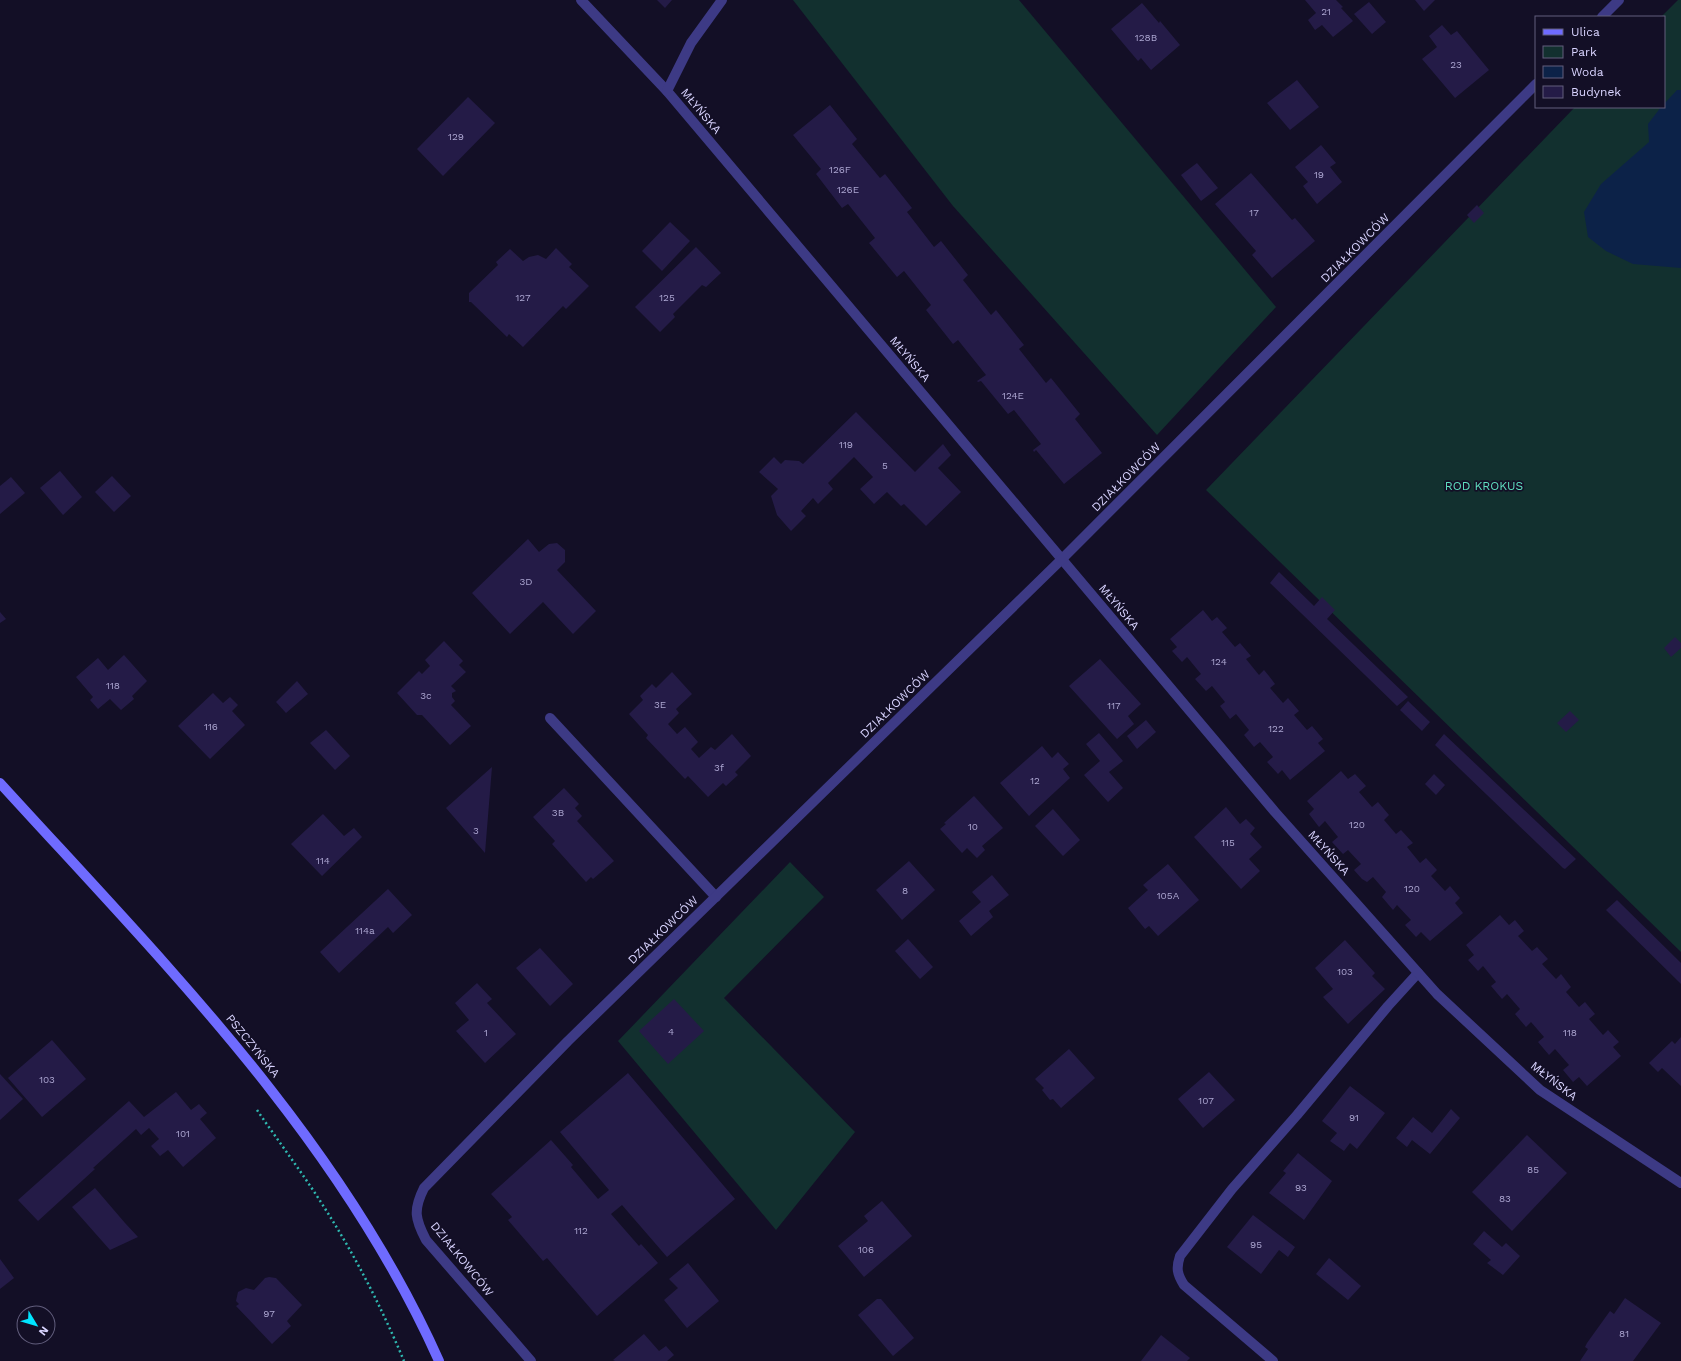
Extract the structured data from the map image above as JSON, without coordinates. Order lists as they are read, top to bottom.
{
  "streets": {
    "main road": ["PSZCZYŃSKA"],
    "street": ["MŁYŃSKA", "DZIAŁKOWCÓW"]
  },
  "crossings": [
    ["MŁYŃSKA", "DZIAŁKOWCÓW"]
  ],
  "parks": ["ROD KROKUS"],
  "house_numbers": [
    "21",
    "128B",
    "23",
    "129",
    "126F",
    "19",
    "126E",
    "17",
    "127",
    "125",
    "124E",
    "119",
    "5",
    "3D",
    "124",
    "118",
    "3c",
    "3E",
    "117",
    "116",
    "122",
    "3f",
    "12",
    "3B",
    "120",
    "10",
    "3",
    "115",
    "114",
    "120",
    "8",
    "105A",
    "114a",
    "103",
    "4",
    "1",
    "118",
    "103",
    "107",
    "91",
    "101",
    "85",
    "93",
    "83",
    "112",
    "95",
    "106",
    "97",
    "81"
  ],
  "legend": [
    "Ulica",
    "Park",
    "Woda",
    "Budynek"
  ],
  "north": "bottom right"
}
